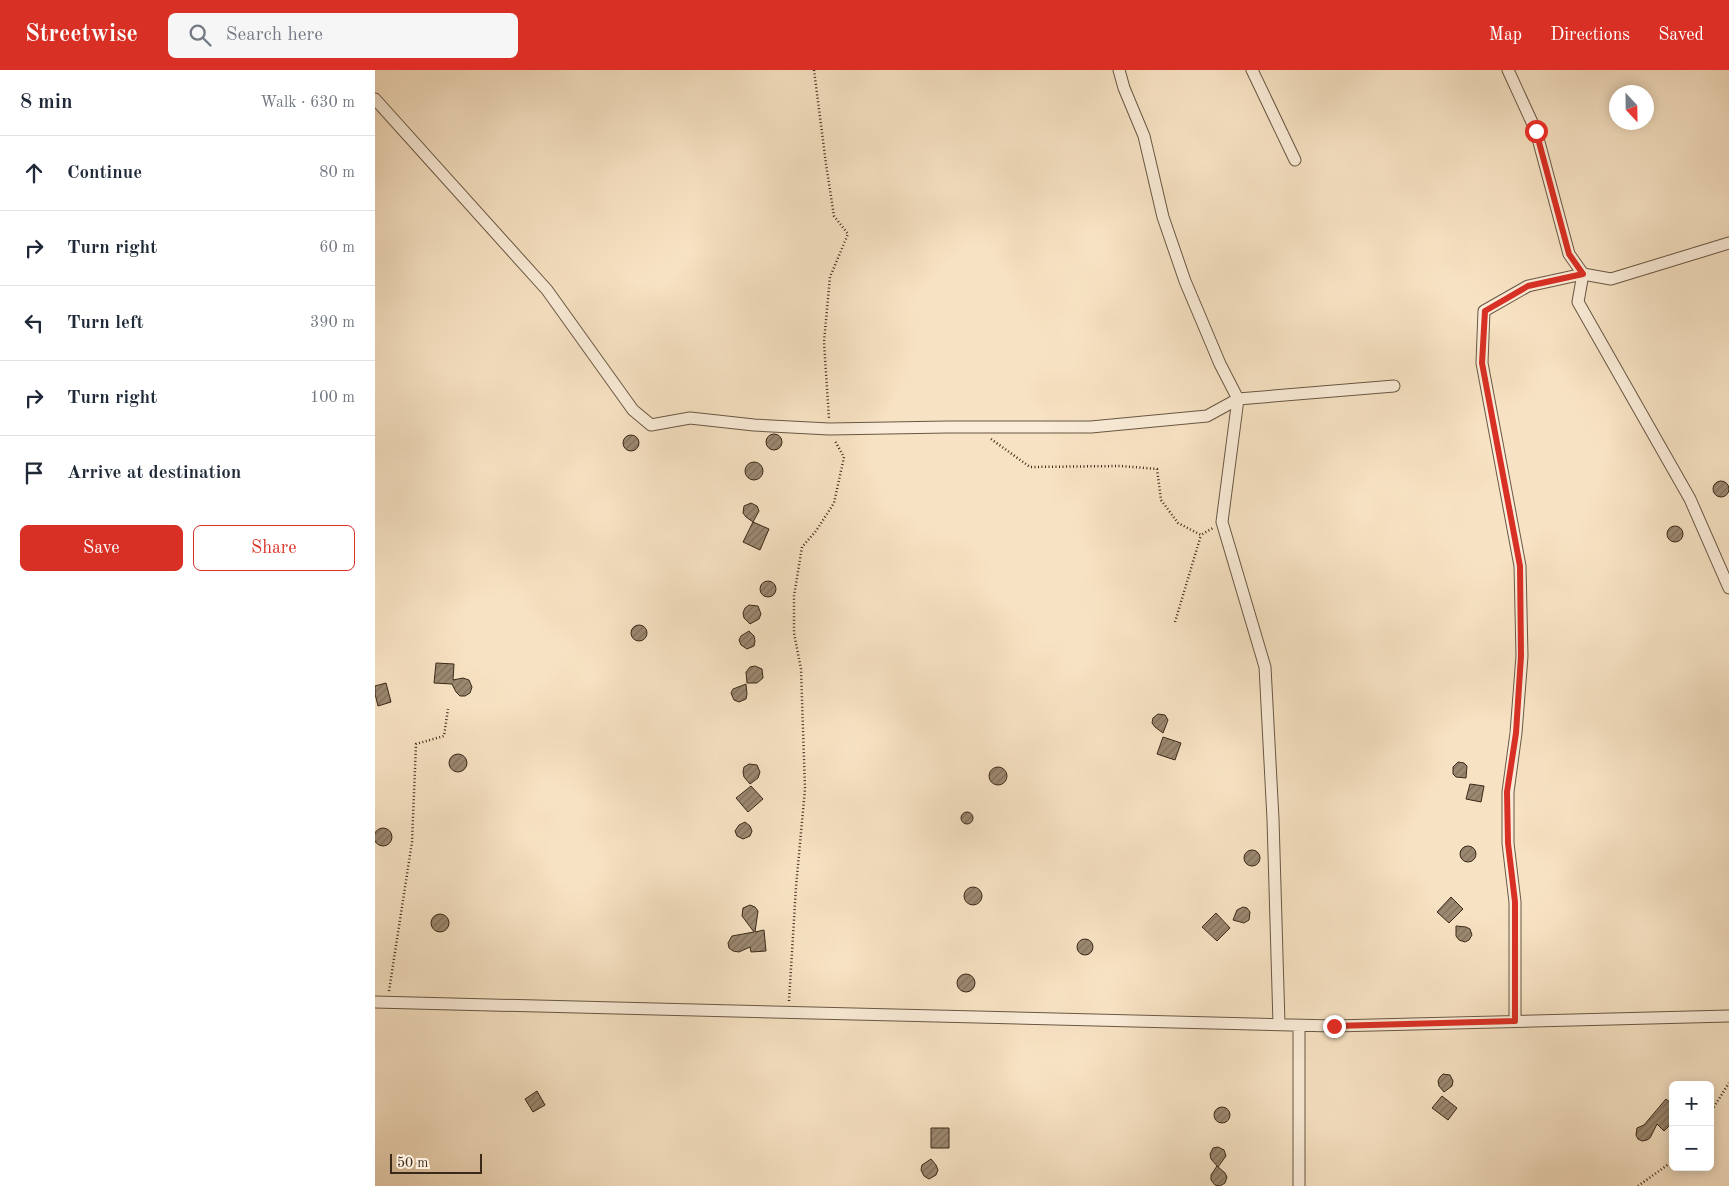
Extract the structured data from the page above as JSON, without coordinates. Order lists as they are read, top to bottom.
{
  "scale_bar": "50 m",
  "north": "bottom",
  "page": {
    "header": "Streetwise",
    "search": "Search here",
    "nav": ["Map", "Directions", "Saved"],
    "heading": ["8 min", "Walk · 630 m"],
    "list": [
      ["Continue", "80 m"],
      ["Turn right", "60 m"],
      ["Turn left", "390 m"],
      ["Turn right", "100 m"],
      "Arrive at destination"
    ],
    "buttons": ["Save", "Share"],
    "map_buttons": ["+", "−"],
    "scale": "50 m"
  }
}
